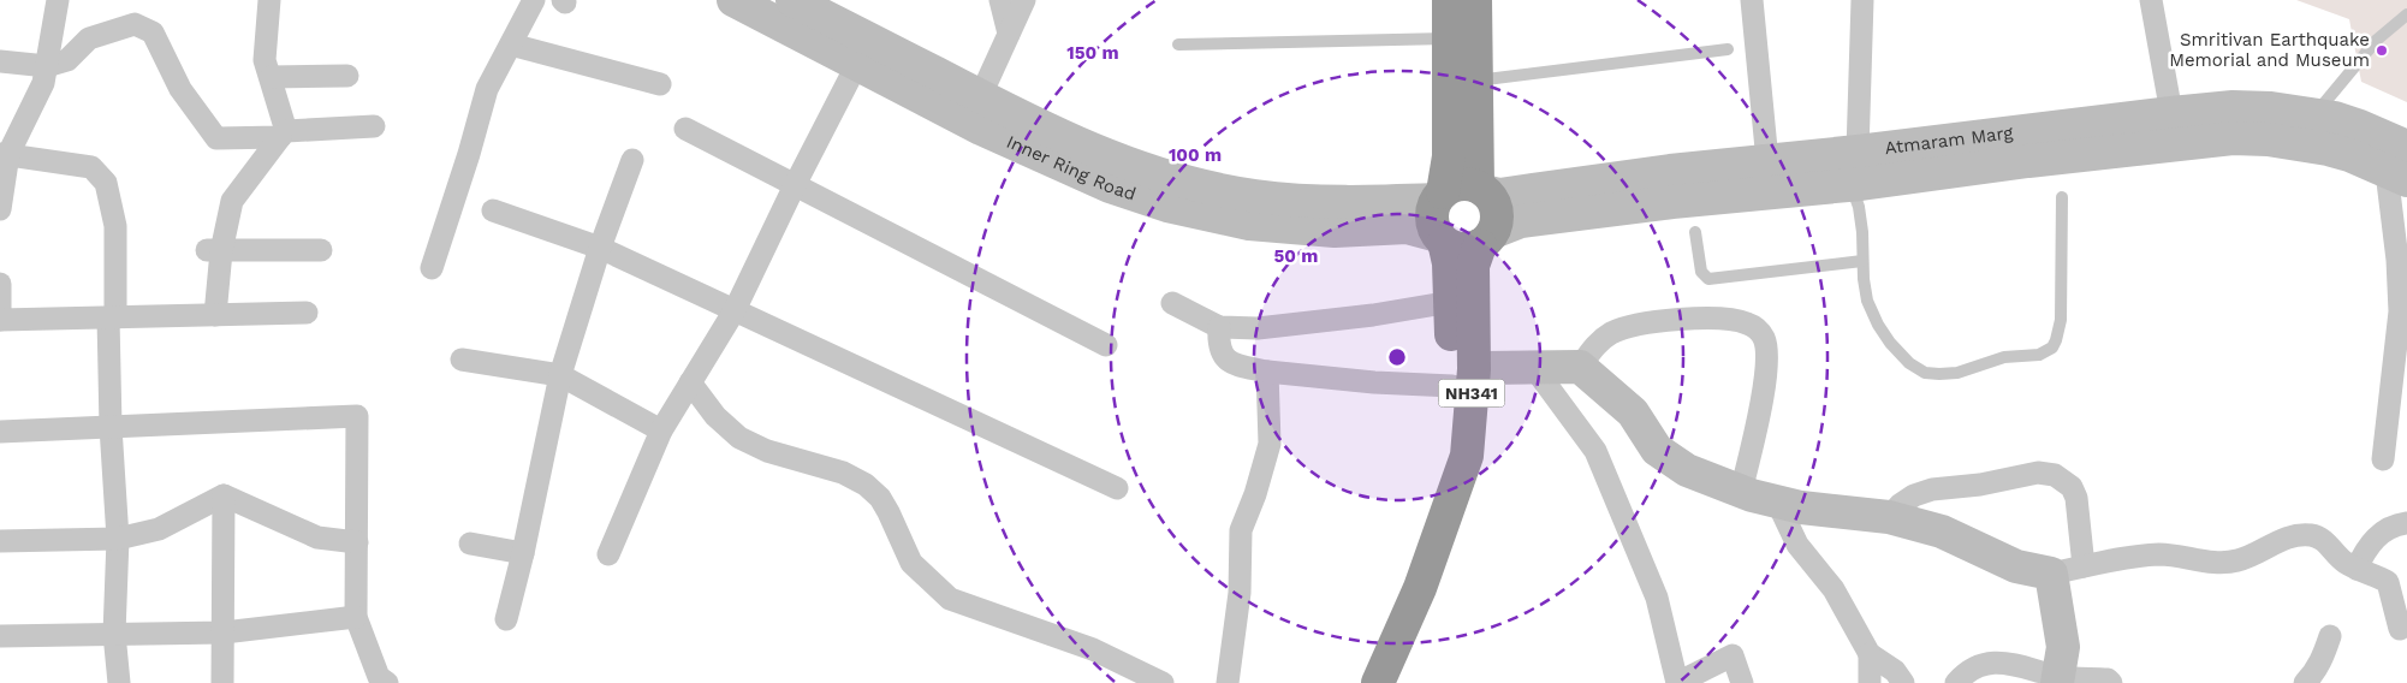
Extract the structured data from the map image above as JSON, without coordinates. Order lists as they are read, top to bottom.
{
  "streets": {
    "highway": ["NH341"],
    "main road": ["Atmaram Marg", "Inner Ring Road"]
  },
  "crossings": [
    ["Atmaram Marg", "Inner Ring Road"],
    ["Atmaram Marg", "NH341"],
    ["Inner Ring Road", "NH341"]
  ],
  "places": ["Smritivan Earthquake Memorial and Museum"],
  "rings": ["150 m", "100 m", "50 m"]
}
